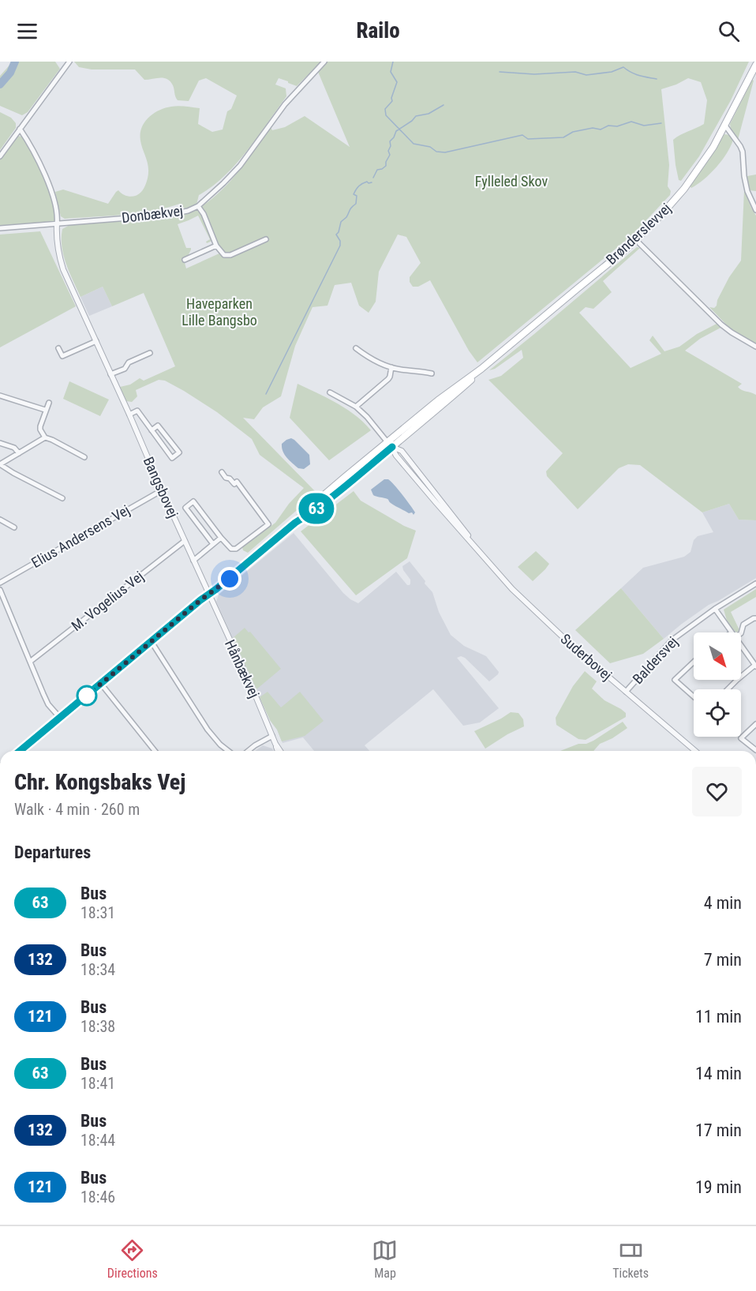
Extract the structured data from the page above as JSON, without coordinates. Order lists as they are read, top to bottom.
{
  "streets": {
    "main road": ["Brønderslevvej"],
    "street": [
      "Donbækvej",
      "Bangsbovej",
      "Elius Andersens Vej",
      "M. Vogelius Vej",
      "Suderbovej",
      "Baldersvej",
      "Hånbækvej"
    ]
  },
  "crossings": [
    ["Donbækvej", "Bangsbovej"],
    ["Brønderslevvej", "Bangsbovej"],
    ["Brønderslevvej", "Suderbovej"],
    ["Brønderslevvej", "Hånbækvej"],
    ["Bangsbovej", "Elius Andersens Vej"],
    ["Bangsbovej", "M. Vogelius Vej"],
    ["Bangsbovej", "Hånbækvej"],
    ["Suderbovej", "Baldersvej"]
  ],
  "parks": ["Fylleled Skov", "Haveparken Lille Bangsbo"],
  "lines": ["bus line 63"],
  "north": "bottom right",
  "page": {
    "header": "Railo",
    "on_map": "63",
    "heading": [
      ["Chr. Kongsbaks Vej", "Walk · 4 min · 260 m"],
      "Departures"
    ],
    "list": [
      {
        "mark": "63",
        "name": "Bus",
        "note": "18:31",
        "value": "4 min"
      },
      {
        "mark": "132",
        "name": "Bus",
        "note": "18:34",
        "value": "7 min"
      },
      {
        "mark": "121",
        "name": "Bus",
        "note": "18:38",
        "value": "11 min"
      },
      {
        "mark": "63",
        "name": "Bus",
        "note": "18:41",
        "value": "14 min"
      },
      {
        "mark": "132",
        "name": "Bus",
        "note": "18:44",
        "value": "17 min"
      },
      {
        "mark": "121",
        "name": "Bus",
        "note": "18:46",
        "value": "19 min"
      }
    ],
    "tabs": ["Directions", "Map", "Tickets"]
  }
}
